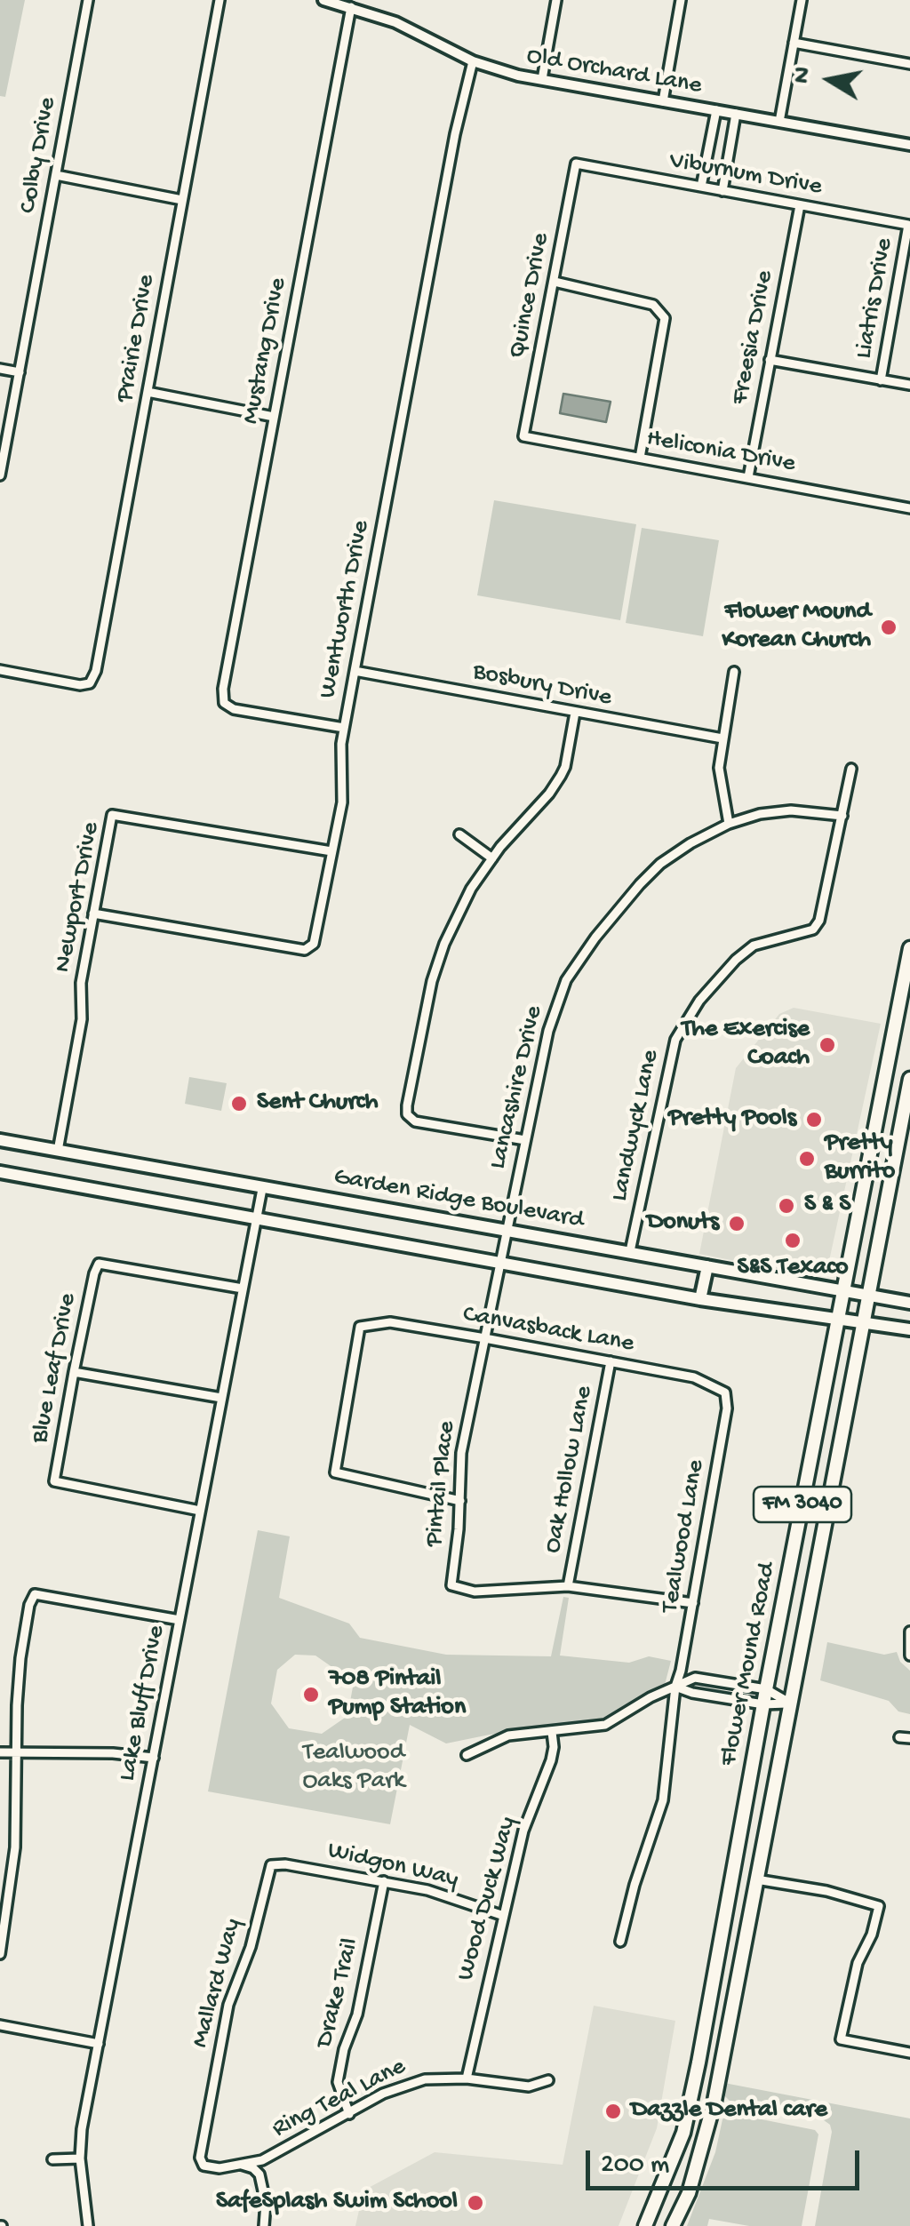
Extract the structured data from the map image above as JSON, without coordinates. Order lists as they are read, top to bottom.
{
  "streets": {
    "main road": ["Garden Ridge Boulevard", "FM 3040", "Flower Mound Road"],
    "street": [
      "Old Orchard Lane",
      "Colby Drive",
      "Viburnum Drive",
      "Quince Drive",
      "Liatris Drive",
      "Freesia Drive",
      "Prairie Drive",
      "Mustang Drive",
      "Heliconia Drive",
      "Wentworth Drive",
      "Bosbury Drive",
      "Newport Drive",
      "Lancashire Drive",
      "Landwyck Lane",
      "Canvasback Lane",
      "Blue Leaf Drive",
      "Oak Hollow Lane",
      "Pintail Place",
      "Tealwood Lane",
      "Lake Bluff Drive",
      "Widgon Way",
      "Wood Duck Way",
      "Mallard Way",
      "Drake Trail",
      "Ring Teal Lane"
    ]
  },
  "crossings": [
    ["Old Orchard Lane", "Mustang Drive"],
    ["Old Orchard Lane", "Wentworth Drive"],
    ["Viburnum Drive", "Quince Drive"],
    ["Viburnum Drive", "Liatris Drive"],
    ["Viburnum Drive", "Freesia Drive"],
    ["Quince Drive", "Heliconia Drive"],
    ["Freesia Drive", "Heliconia Drive"],
    ["Mustang Drive", "Wentworth Drive"],
    ["Wentworth Drive", "Bosbury Drive"],
    ["Wentworth Drive", "Newport Drive"],
    ["Newport Drive", "Garden Ridge Boulevard"],
    ["Lancashire Drive", "Landwyck Lane"],
    ["Lancashire Drive", "Garden Ridge Boulevard"],
    ["Lancashire Drive", "Pintail Place"],
    ["Landwyck Lane", "Garden Ridge Boulevard"],
    ["Garden Ridge Boulevard", "Pintail Place"],
    ["Garden Ridge Boulevard", "Flower Mound Road"],
    ["Garden Ridge Boulevard", "Lake Bluff Drive"],
    ["Canvasback Lane", "Oak Hollow Lane"],
    ["Canvasback Lane", "Pintail Place"],
    ["Canvasback Lane", "Tealwood Lane"],
    ["Blue Leaf Drive", "Lake Bluff Drive"],
    ["Oak Hollow Lane", "Pintail Place"],
    ["Widgon Way", "Wood Duck Way"],
    ["Widgon Way", "Mallard Way"],
    ["Widgon Way", "Drake Trail"],
    ["Wood Duck Way", "Ring Teal Lane"],
    ["Mallard Way", "Ring Teal Lane"],
    ["Drake Trail", "Ring Teal Lane"]
  ],
  "parks": ["Tealwood Oaks Park"],
  "places": [
    "Flower Mound Korean Church",
    "The Exercise Coach",
    "Sent Church",
    "Pretty Pools",
    "Pretty Burrito",
    "S & S",
    "Donuts",
    "S&S Texaco",
    "708 Pintail Pump Station",
    "Dazzle Dental care",
    "SafeSplash Swim School"
  ],
  "scale_bar": "200 m",
  "north": "left"
}
